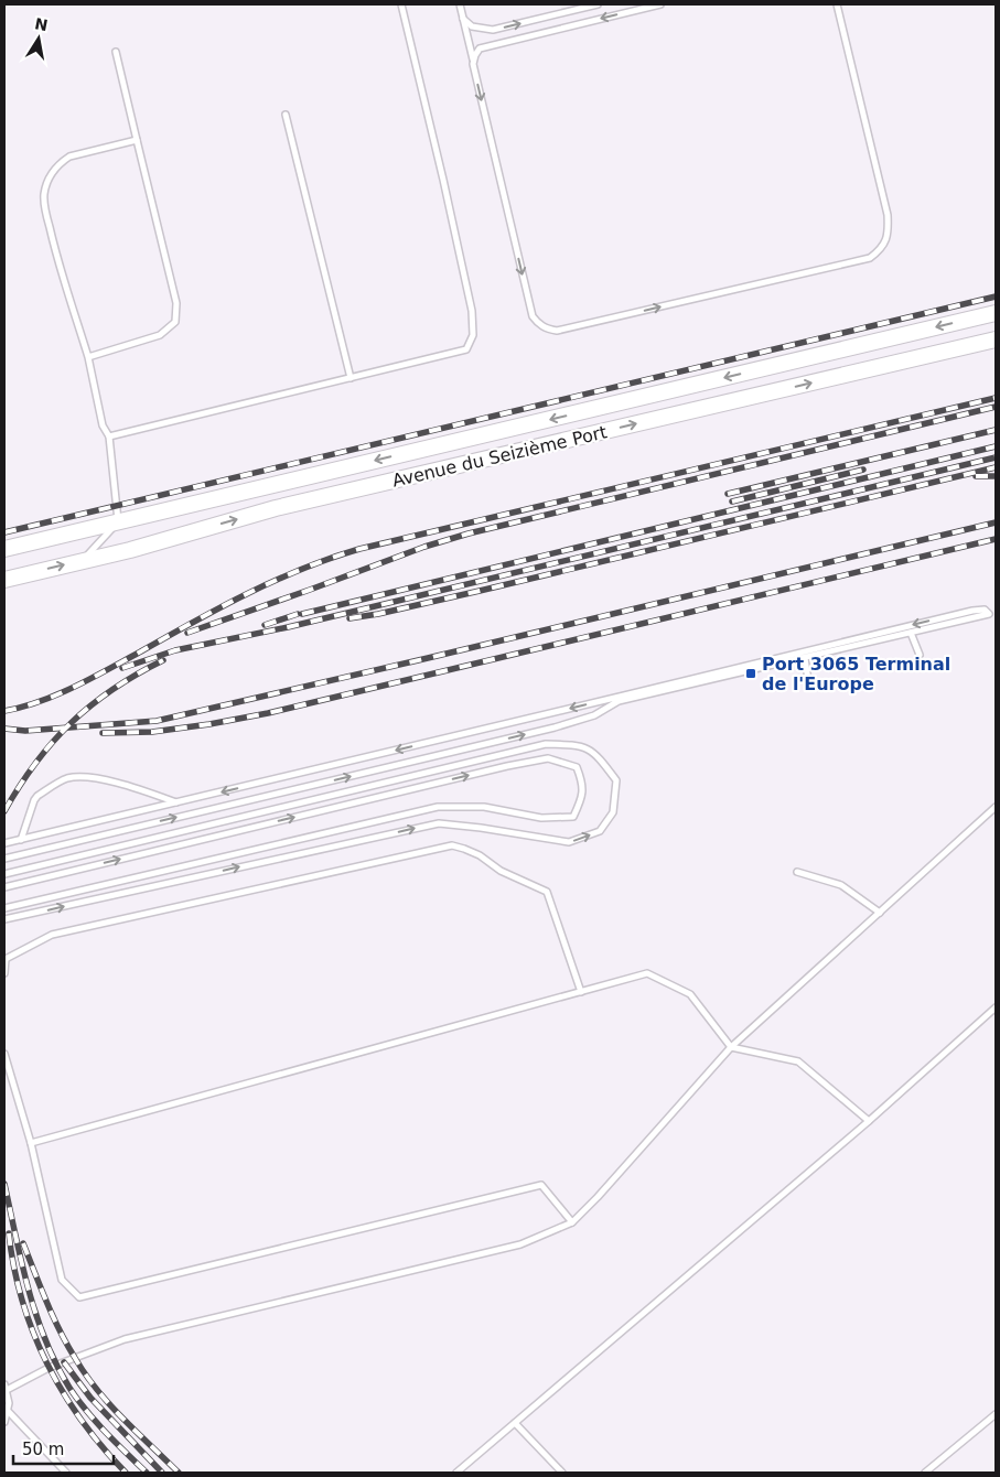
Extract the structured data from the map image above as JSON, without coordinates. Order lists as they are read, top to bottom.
{
  "streets": {
    "main road": ["Avenue du Seizième Port"]
  },
  "places": {
    "transit": ["Port 3065 Terminal de l'Europe"]
  },
  "scale_bar": "50 m",
  "north": "top"
}
